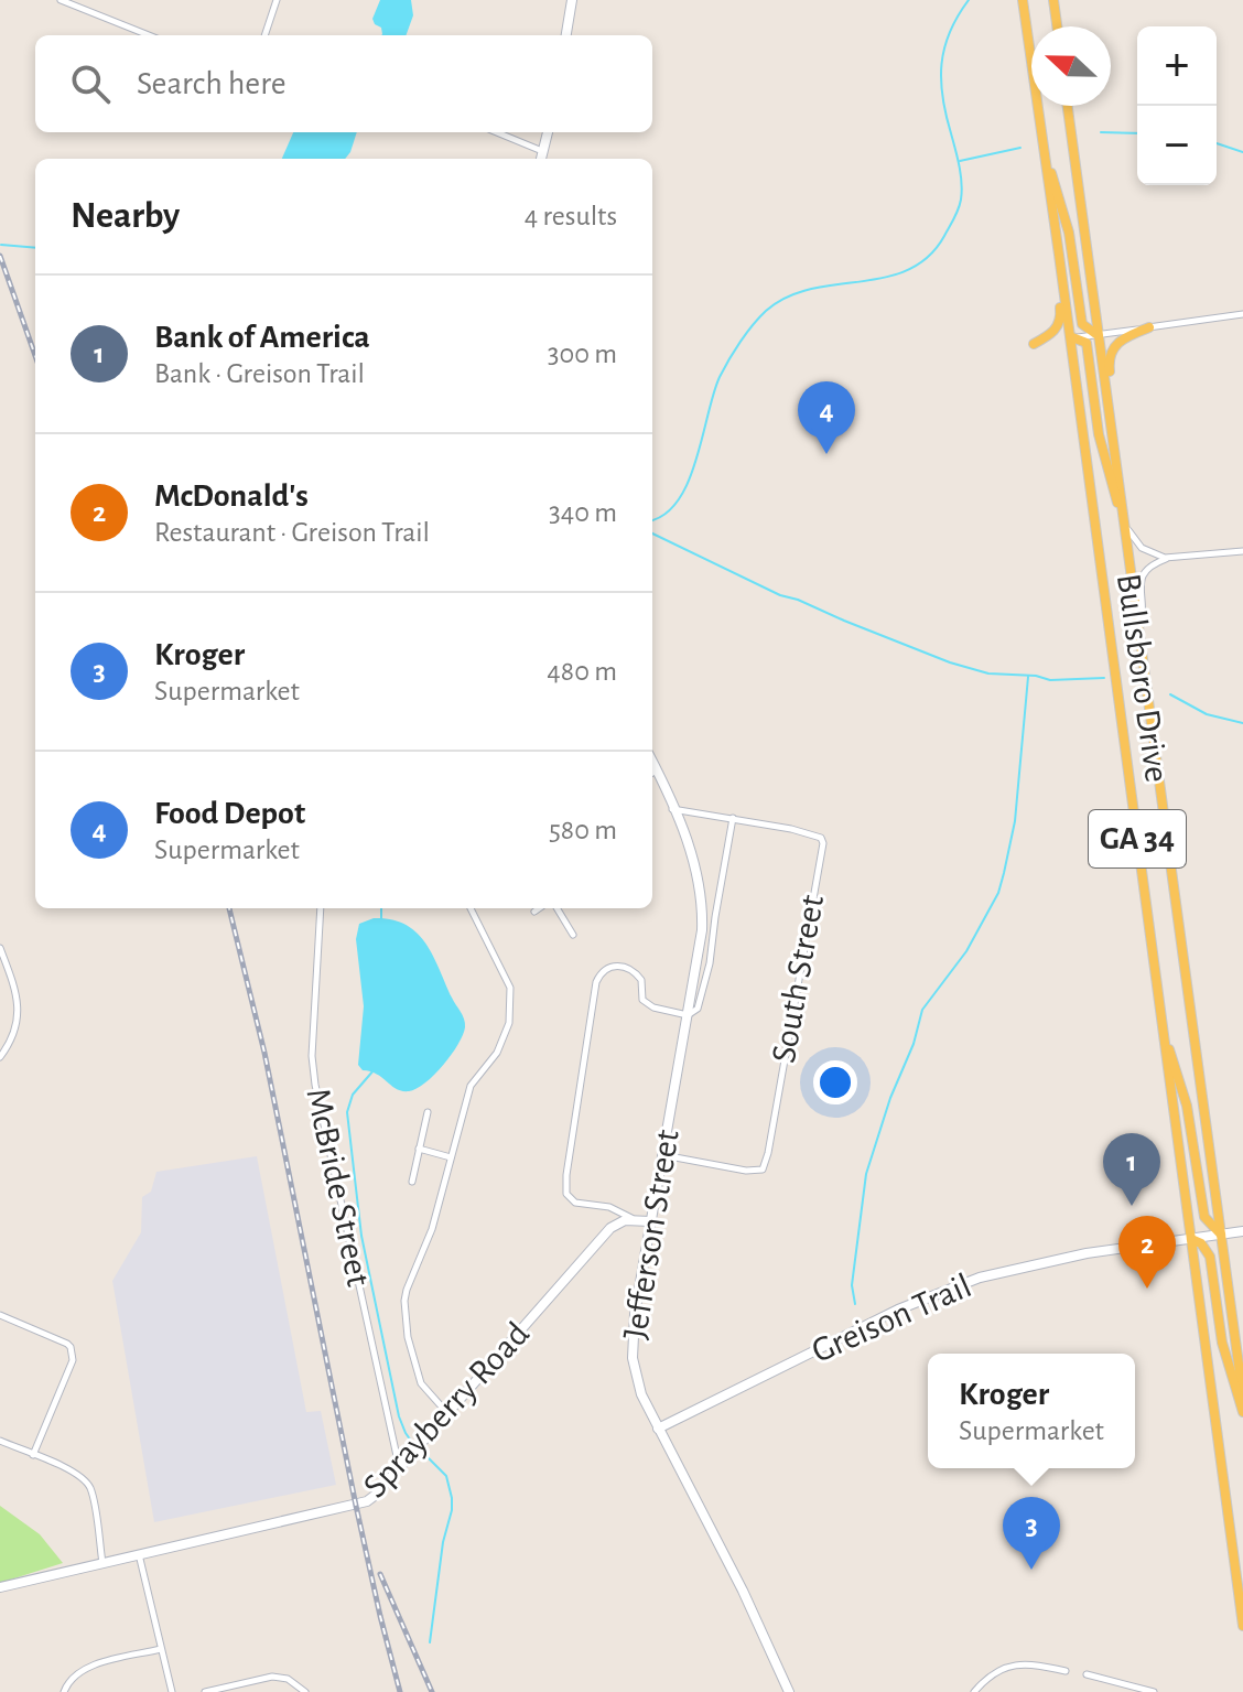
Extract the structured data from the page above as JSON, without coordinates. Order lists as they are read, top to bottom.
{
  "streets": {
    "main road": ["Bullsboro Drive", "GA 34"],
    "street": [
      "South Street",
      "McBride Street",
      "Jefferson Street",
      "Greison Trail",
      "Sprayberry Road"
    ]
  },
  "crossings": [
    ["Bullsboro Drive", "Greison Trail"],
    ["South Street", "Jefferson Street"],
    ["McBride Street", "Sprayberry Road"],
    ["Jefferson Street", "Greison Trail"]
  ],
  "north": "left",
  "page": {
    "map_buttons": ["+", "−"],
    "search": "Search here",
    "heading": ["Nearby", "4 results"],
    "list": [
      {
        "mark": "1",
        "name": "Bank of America",
        "note": "Bank · Greison Trail",
        "value": "300 m"
      },
      {
        "mark": "2",
        "name": "McDonald's",
        "note": "Restaurant · Greison Trail",
        "value": "340 m"
      },
      {
        "mark": "3",
        "name": "Kroger",
        "note": "Supermarket",
        "value": "480 m"
      },
      {
        "mark": "4",
        "name": "Food Depot",
        "note": "Supermarket",
        "value": "580 m"
      }
    ],
    "pins": [
      "4",
      "1",
      "2",
      "3"
    ],
    "popup": ["Kroger", "Supermarket"]
  }
}
